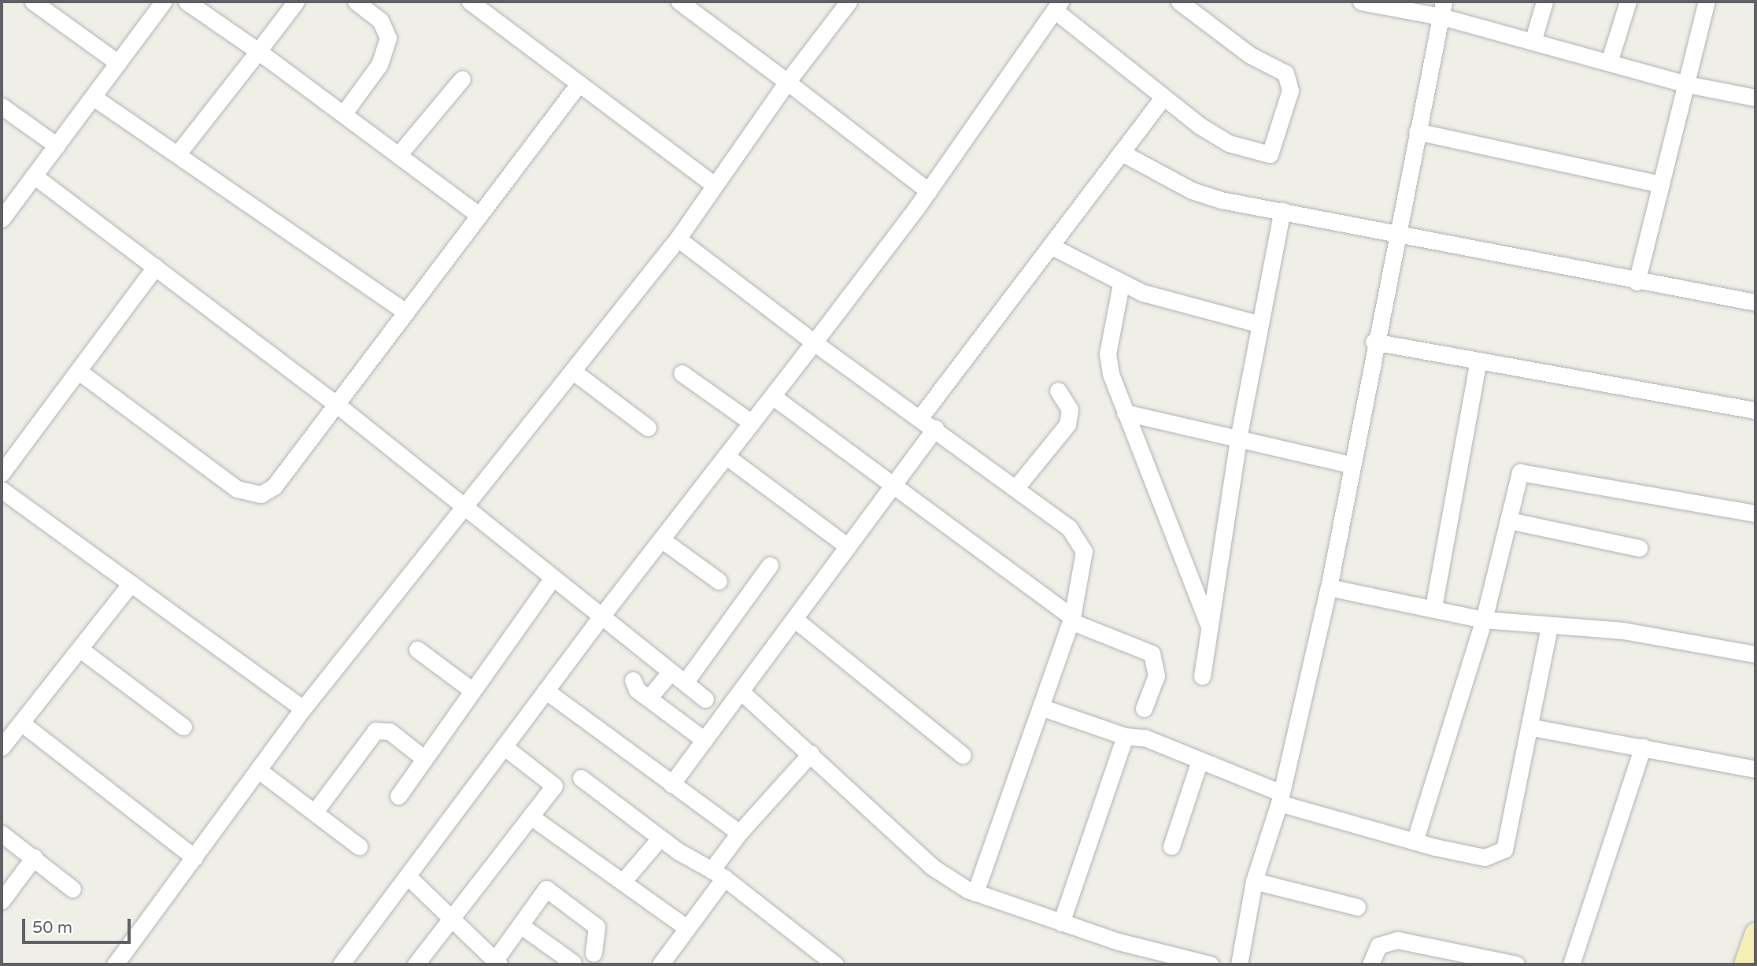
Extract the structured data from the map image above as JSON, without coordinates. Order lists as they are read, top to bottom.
{
  "scale_bar": "50 m"
}
